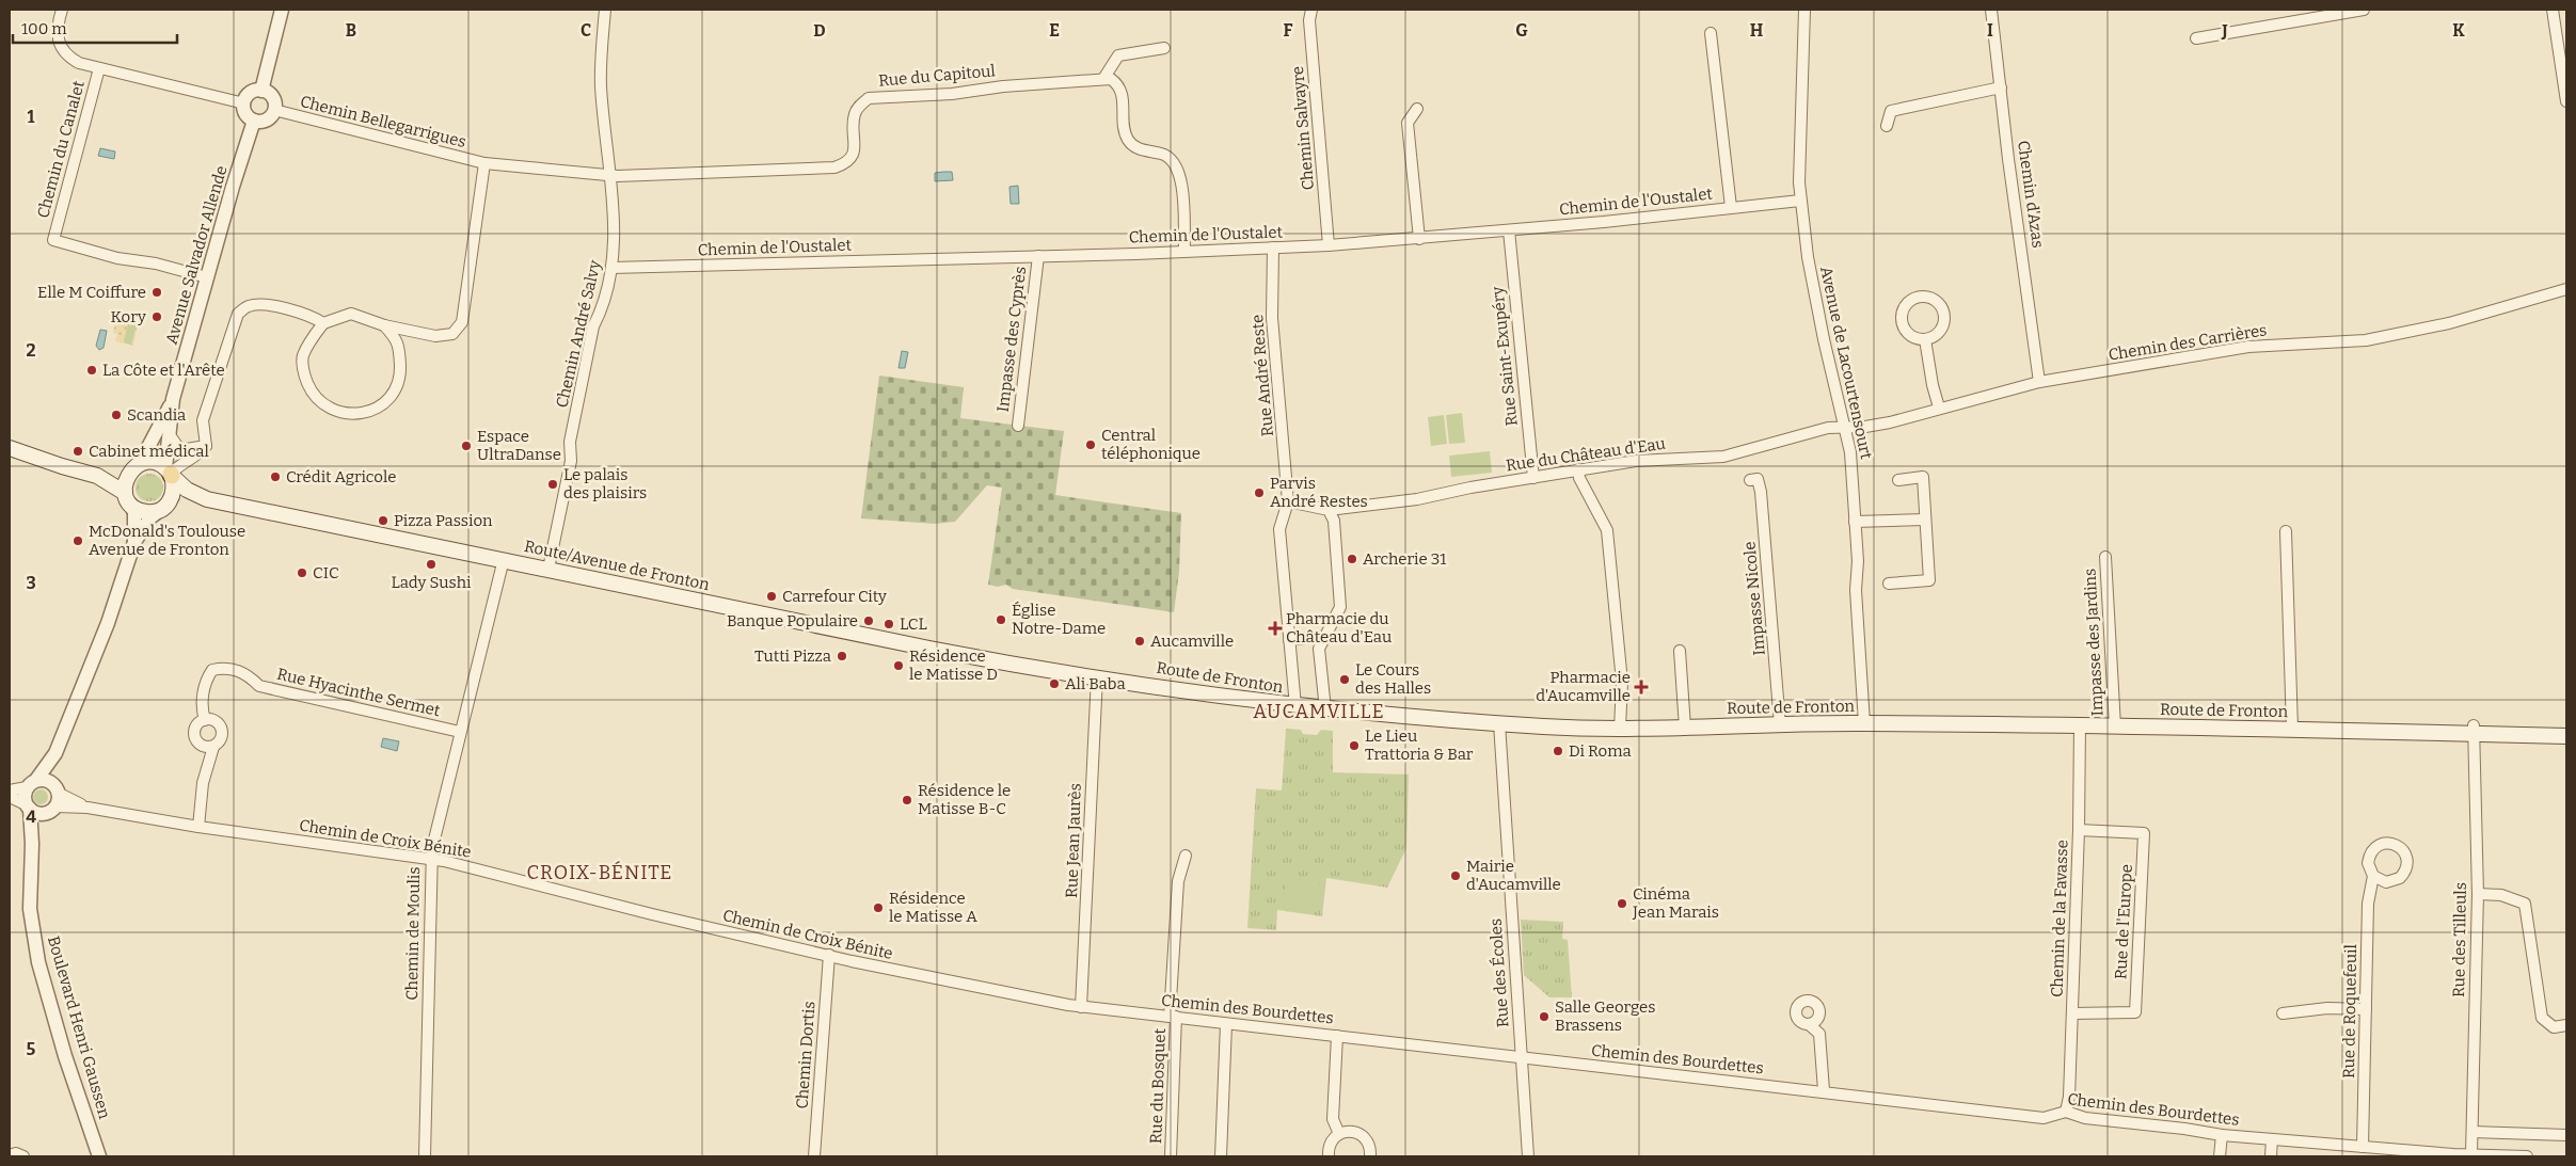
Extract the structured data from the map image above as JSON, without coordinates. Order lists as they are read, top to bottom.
{
  "streets": {
    "main road": ["Route/Avenue de Fronton", "Route de Fronton"],
    "street": [
      "Rue du Capitoul",
      "Chemin Bellegarrigues",
      "Chemin Salvayre",
      "Chemin du Canalet",
      "Chemin d'Azas",
      "Chemin de l'Oustalet",
      "Avenue Salvador Allende",
      "Chemin André Salvy",
      "Impasse des Cyprès",
      "Chemin des Carrières",
      "Rue Saint-Exupéry",
      "Avenue de Lacourtensourt",
      "Rue André Reste",
      "Rue du Château d'Eau",
      "Impasse Nicole",
      "Impasse des Jardins",
      "Rue Hyacinthe Sermet",
      "Chemin de Croix Bénite",
      "Rue Jean Jaurès",
      "Chemin de la Favasse",
      "Rue de l'Europe",
      "Chemin de Moulis",
      "Rue des Tilleuls",
      "Rue des Écoles",
      "Chemin des Bourdettes",
      "Rue de Roquefeuil",
      "Boulevard Henri Gaussen",
      "Chemin Dortis",
      "Rue du Bosquet"
    ]
  },
  "crossings": [
    ["Rue du Capitoul", "Chemin Bellegarrigues"],
    ["Rue du Capitoul", "Chemin André Salvy"],
    ["Chemin Bellegarrigues", "Avenue Salvador Allende"],
    ["Chemin Salvayre", "Chemin de l'Oustalet"],
    ["Chemin du Canalet", "Avenue Salvador Allende"],
    ["Chemin d'Azas", "Chemin des Carrières"],
    ["Chemin de l'Oustalet", "Chemin André Salvy"],
    ["Chemin de l'Oustalet", "Impasse des Cyprès"],
    ["Chemin de l'Oustalet", "Rue Saint-Exupéry"],
    ["Chemin de l'Oustalet", "Avenue de Lacourtensourt"],
    ["Chemin de l'Oustalet", "Rue André Reste"],
    ["Avenue Salvador Allende", "Boulevard Henri Gaussen"],
    ["Chemin André Salvy", "Route/Avenue de Fronton"],
    ["Chemin des Carrières", "Avenue de Lacourtensourt"],
    ["Chemin des Carrières", "Rue du Château d'Eau"],
    ["Rue Saint-Exupéry", "Rue du Château d'Eau"],
    ["Avenue de Lacourtensourt", "Rue du Château d'Eau"],
    ["Avenue de Lacourtensourt", "Route de Fronton"],
    ["Rue André Reste", "Rue du Château d'Eau"],
    ["Route/Avenue de Fronton", "Route de Fronton"],
    ["Route/Avenue de Fronton", "Chemin de Moulis"],
    ["Impasse Nicole", "Route de Fronton"],
    ["Impasse des Jardins", "Route de Fronton"],
    ["Route de Fronton", "Rue Jean Jaurès"],
    ["Route de Fronton", "Chemin de la Favasse"],
    ["Route de Fronton", "Rue des Tilleuls"],
    ["Route de Fronton", "Rue des Écoles"],
    ["Rue Hyacinthe Sermet", "Chemin de Moulis"],
    ["Chemin de Croix Bénite", "Chemin de Moulis"],
    ["Chemin de Croix Bénite", "Chemin des Bourdettes"],
    ["Chemin de Croix Bénite", "Boulevard Henri Gaussen"],
    ["Chemin de Croix Bénite", "Chemin Dortis"],
    ["Rue Jean Jaurès", "Chemin des Bourdettes"],
    ["Chemin de la Favasse", "Rue de l'Europe"],
    ["Chemin de la Favasse", "Chemin des Bourdettes"],
    ["Rue des Écoles", "Chemin des Bourdettes"],
    ["Chemin des Bourdettes", "Rue de Roquefeuil"],
    ["Chemin des Bourdettes", "Rue du Bosquet"]
  ],
  "districts": ["AUCAMVILLE", "CROIX-BÉNITE"],
  "places": {
    "other": [
      "Elle M Coiffure",
      "Kory",
      "La Côte et l'Arête",
      "Scandia",
      "Central téléphonique",
      "Espace UltraDanse",
      "Cabinet médical",
      "Crédit Agricole",
      "Le palais des plaisirs",
      "Parvis André Restes",
      "Pizza Passion",
      "McDonald's Toulouse Avenue de Fronton",
      "Archerie 31",
      "Lady Sushi",
      "CIC",
      "Carrefour City",
      "Église Notre-Dame",
      "Banque Populaire",
      "LCL",
      "Aucamville",
      "Tutti Pizza",
      "Résidence le Matisse D",
      "Le Cours des Halles",
      "Ali Baba",
      "Le Lieu Trattoria & Bar",
      "Di Roma",
      "Résidence le Matisse B-C",
      "Mairie d'Aucamville",
      "Cinéma Jean Marais",
      "Résidence le Matisse A",
      "Salle Georges Brassens"
    ],
    "health": ["Pharmacie du Château d'Eau", "Pharmacie d'Aucamville"]
  },
  "scale_bar": "100 m",
  "grid": {
    "columns": [
      "B",
      "C",
      "D",
      "E",
      "F",
      "G",
      "H",
      "I",
      "J",
      "K"
    ],
    "rows": [
      "1",
      "2",
      "3",
      "4",
      "5"
    ]
  }
}
